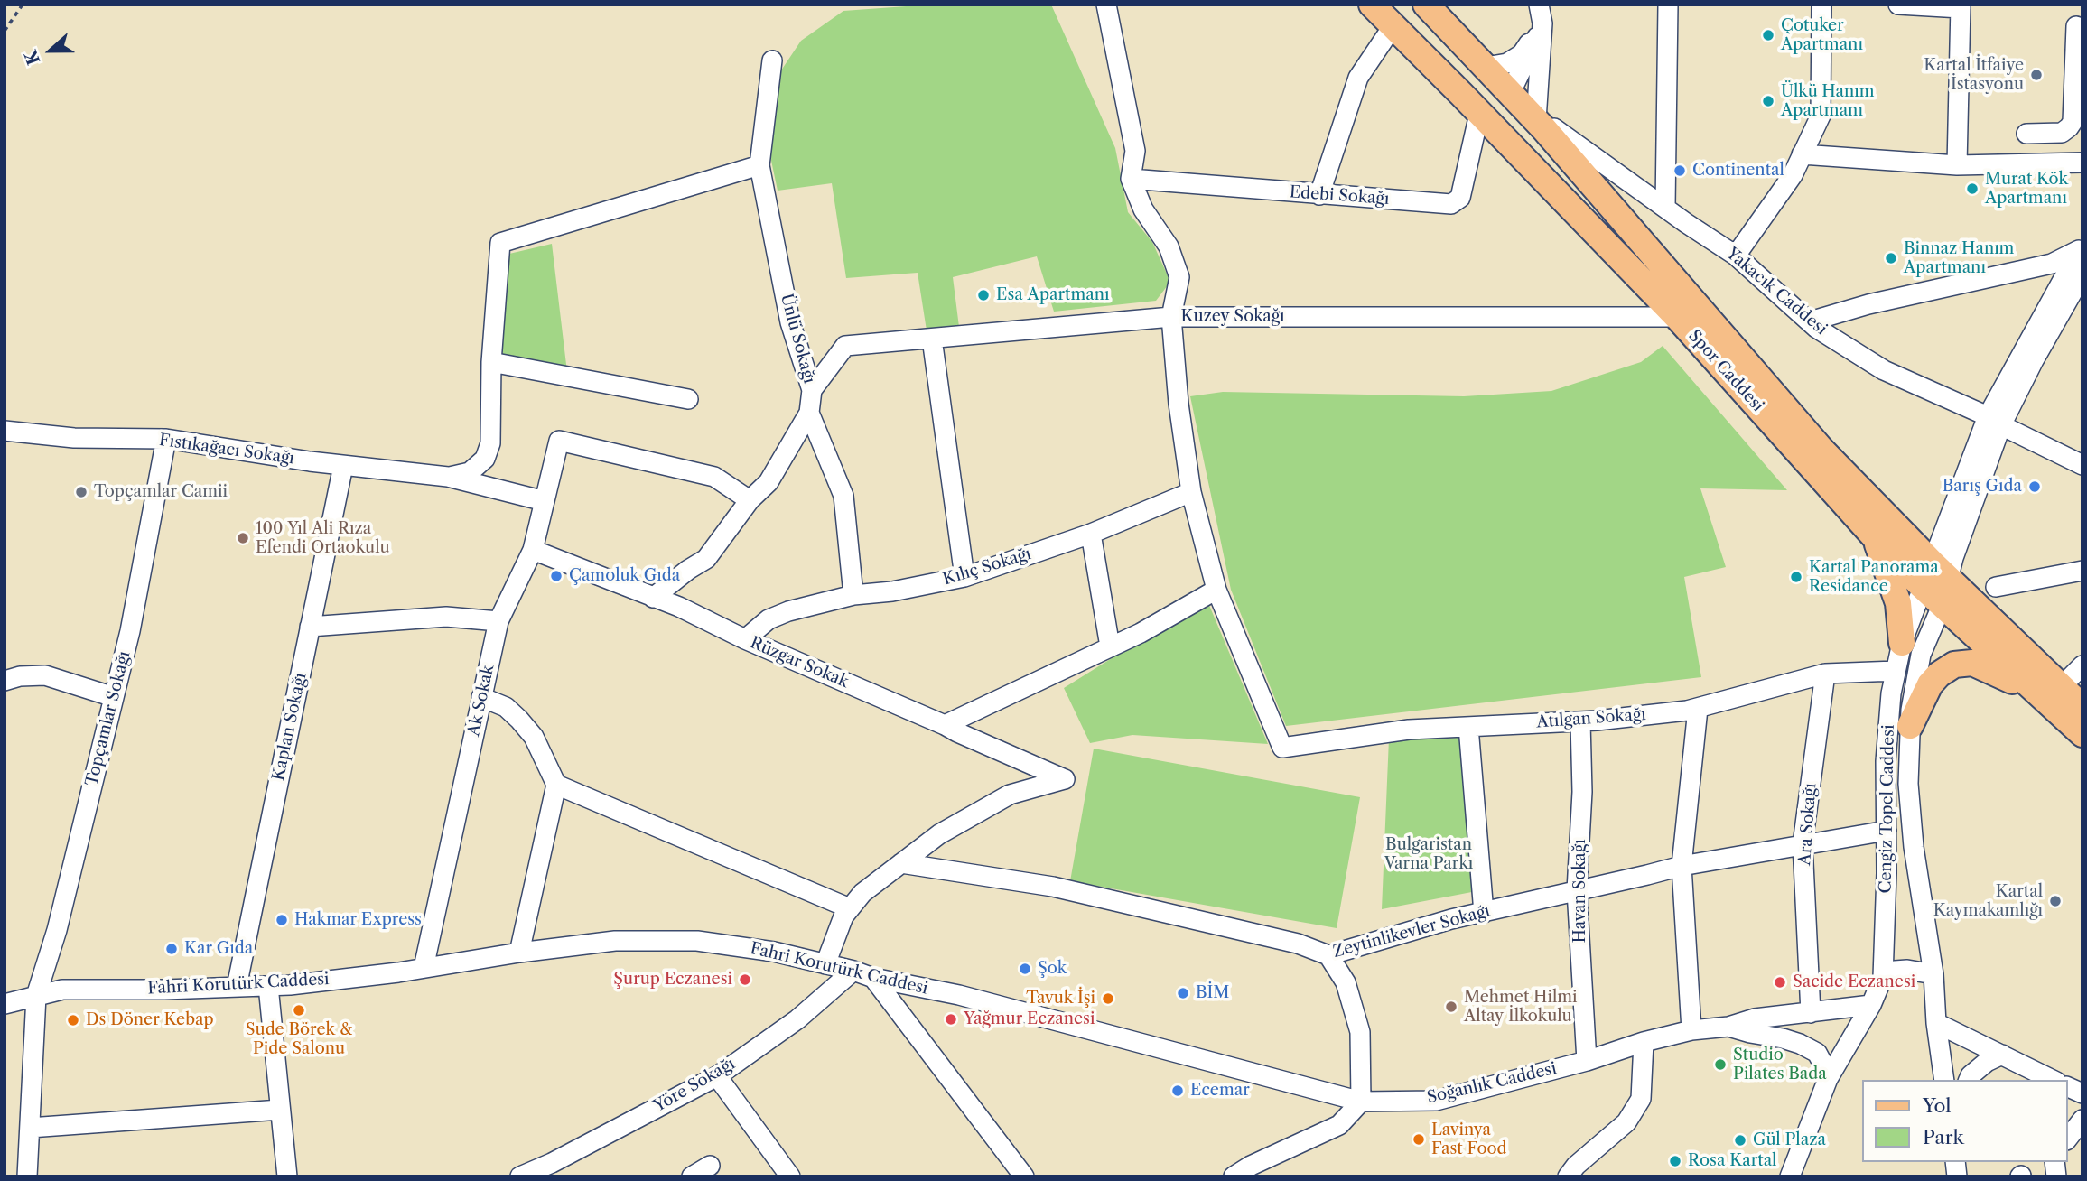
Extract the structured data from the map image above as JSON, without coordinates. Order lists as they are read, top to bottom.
{
  "streets": {
    "main road": ["Spor Caddesi"],
    "street": [
      "Edebi Sokağı",
      "Yakacık Caddesi",
      "Kuzey Sokağı",
      "Ünlü Sokağı",
      "Fıstıkağacı Sokağı",
      "Kılıç Sokağı",
      "Rüzgar Sokak",
      "Ak Sokak",
      "Topçamlar Sokağı",
      "Atılgan Sokağı",
      "Kaplan Sokağı",
      "Cengiz Topel Caddesi",
      "Ara Sokağı",
      "Havan Sokağı",
      "Zeytinlikevler Sokağı",
      "Fahri Korutürk Caddesi",
      "Soğanlık Caddesi",
      "Yöre Sokağı"
    ]
  },
  "crossings": [
    ["Edebi Sokağı", "Spor Caddesi"],
    ["Yakacık Caddesi", "Spor Caddesi"],
    ["Yakacık Caddesi", "Cengiz Topel Caddesi"],
    ["Kuzey Sokağı", "Ünlü Sokağı"],
    ["Kuzey Sokağı", "Spor Caddesi"],
    ["Ünlü Sokağı", "Rüzgar Sokak"],
    ["Ünlü Sokağı", "Ak Sokak"],
    ["Spor Caddesi", "Cengiz Topel Caddesi"],
    ["Fıstıkağacı Sokağı", "Ak Sokak"],
    ["Fıstıkağacı Sokağı", "Topçamlar Sokağı"],
    ["Fıstıkağacı Sokağı", "Kaplan Sokağı"],
    ["Kılıç Sokağı", "Rüzgar Sokak"],
    ["Rüzgar Sokak", "Ak Sokak"],
    ["Rüzgar Sokak", "Zeytinlikevler Sokağı"],
    ["Ak Sokak", "Fahri Korutürk Caddesi"],
    ["Topçamlar Sokağı", "Fahri Korutürk Caddesi"],
    ["Atılgan Sokağı", "Cengiz Topel Caddesi"],
    ["Atılgan Sokağı", "Ara Sokağı"],
    ["Atılgan Sokağı", "Havan Sokağı"],
    ["Kaplan Sokağı", "Fahri Korutürk Caddesi"],
    ["Cengiz Topel Caddesi", "Zeytinlikevler Sokağı"],
    ["Cengiz Topel Caddesi", "Soğanlık Caddesi"],
    ["Ara Sokağı", "Zeytinlikevler Sokağı"],
    ["Ara Sokağı", "Soğanlık Caddesi"],
    ["Havan Sokağı", "Zeytinlikevler Sokağı"],
    ["Havan Sokağı", "Soğanlık Caddesi"],
    ["Fahri Korutürk Caddesi", "Soğanlık Caddesi"],
    ["Fahri Korutürk Caddesi", "Yöre Sokağı"]
  ],
  "parks": ["Bulgaristan Varna Parkı"],
  "places": [
    "Çotuker Apartmanı",
    "Kartal İtfaiye İstasyonu",
    "Ülkü Hanım Apartmanı",
    "Continental",
    "Murat Kök Apartmanı",
    "Binnaz Hanım Apartmanı",
    "Esa Apartmanı",
    "Barış Gıda",
    "Topçamlar Camii",
    "100 Yıl Ali Rıza Efendi Ortaokulu",
    "Çamoluk Gıda",
    "Kartal Panorama Residance",
    "Kartal Kaymakamlığı",
    "Hakmar Express",
    "Kar Gıda",
    "Şok",
    "Şurup Eczanesi",
    "Sacide Eczanesi",
    "BİM",
    "Tavuk İşi",
    "Mehmet Hilmi Altay İlkokulu",
    "Sude Börek & Pide Salonu",
    "Yağmur Eczanesi",
    "Ds Döner Kebap",
    "Studio Pilates Bada",
    "Ecemar",
    "Lavinya Fast Food",
    "Gül Plaza",
    "Rosa Kartal"
  ],
  "legend": ["Yol", "Park"],
  "north": "left"
}
